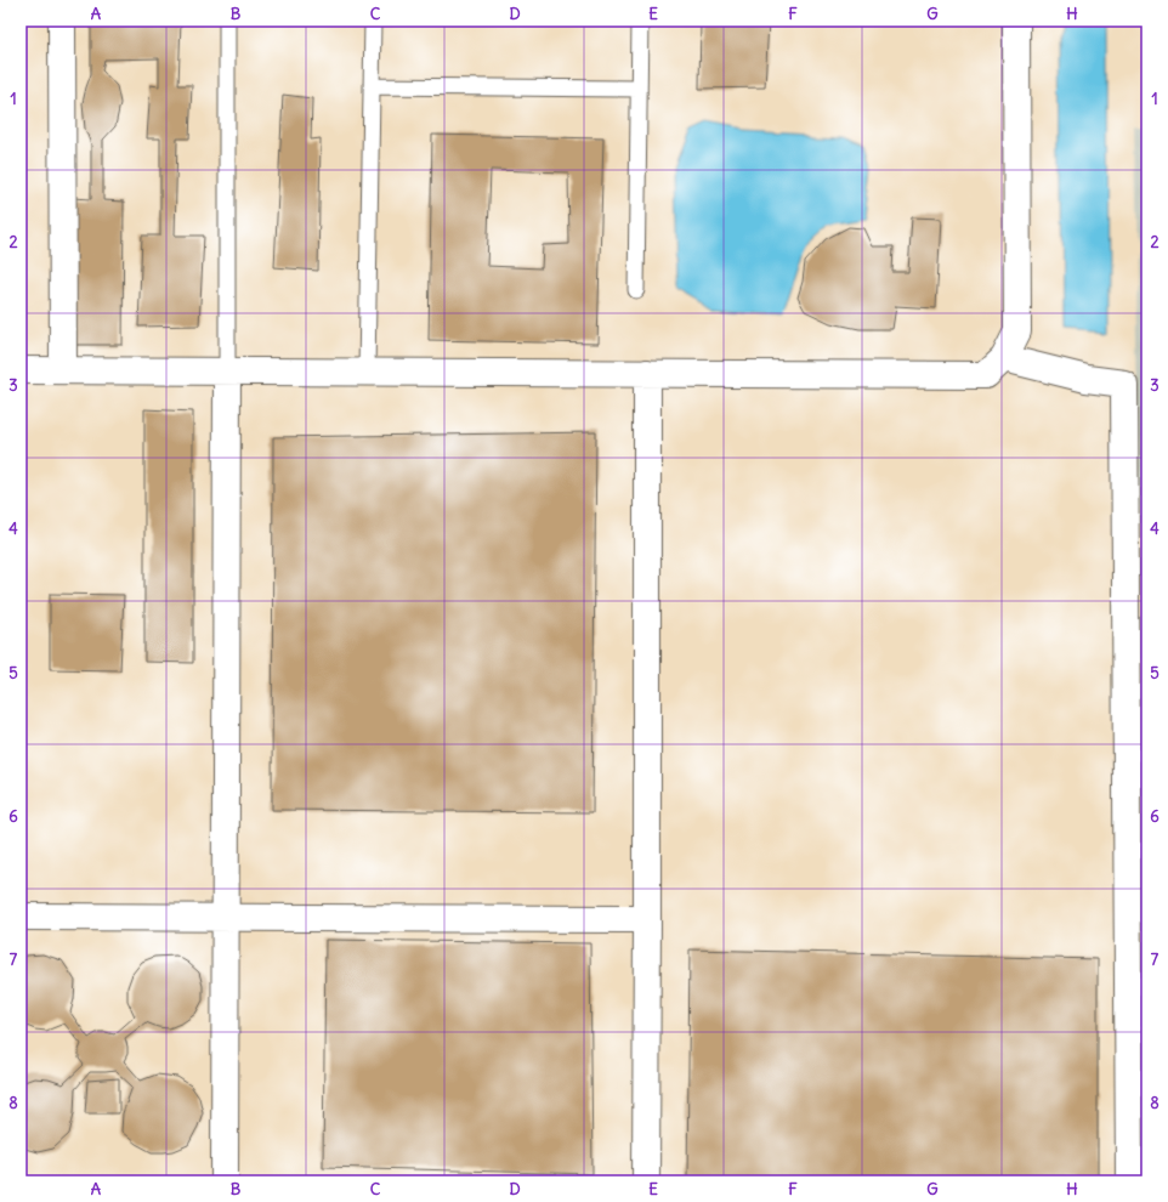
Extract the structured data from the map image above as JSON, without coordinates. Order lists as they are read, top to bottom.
{
  "grid": {
    "columns": [
      "A",
      "B",
      "C",
      "D",
      "E",
      "F",
      "G",
      "H"
    ],
    "rows": [
      "1",
      "2",
      "3",
      "4",
      "5",
      "6",
      "7",
      "8"
    ]
  }
}
